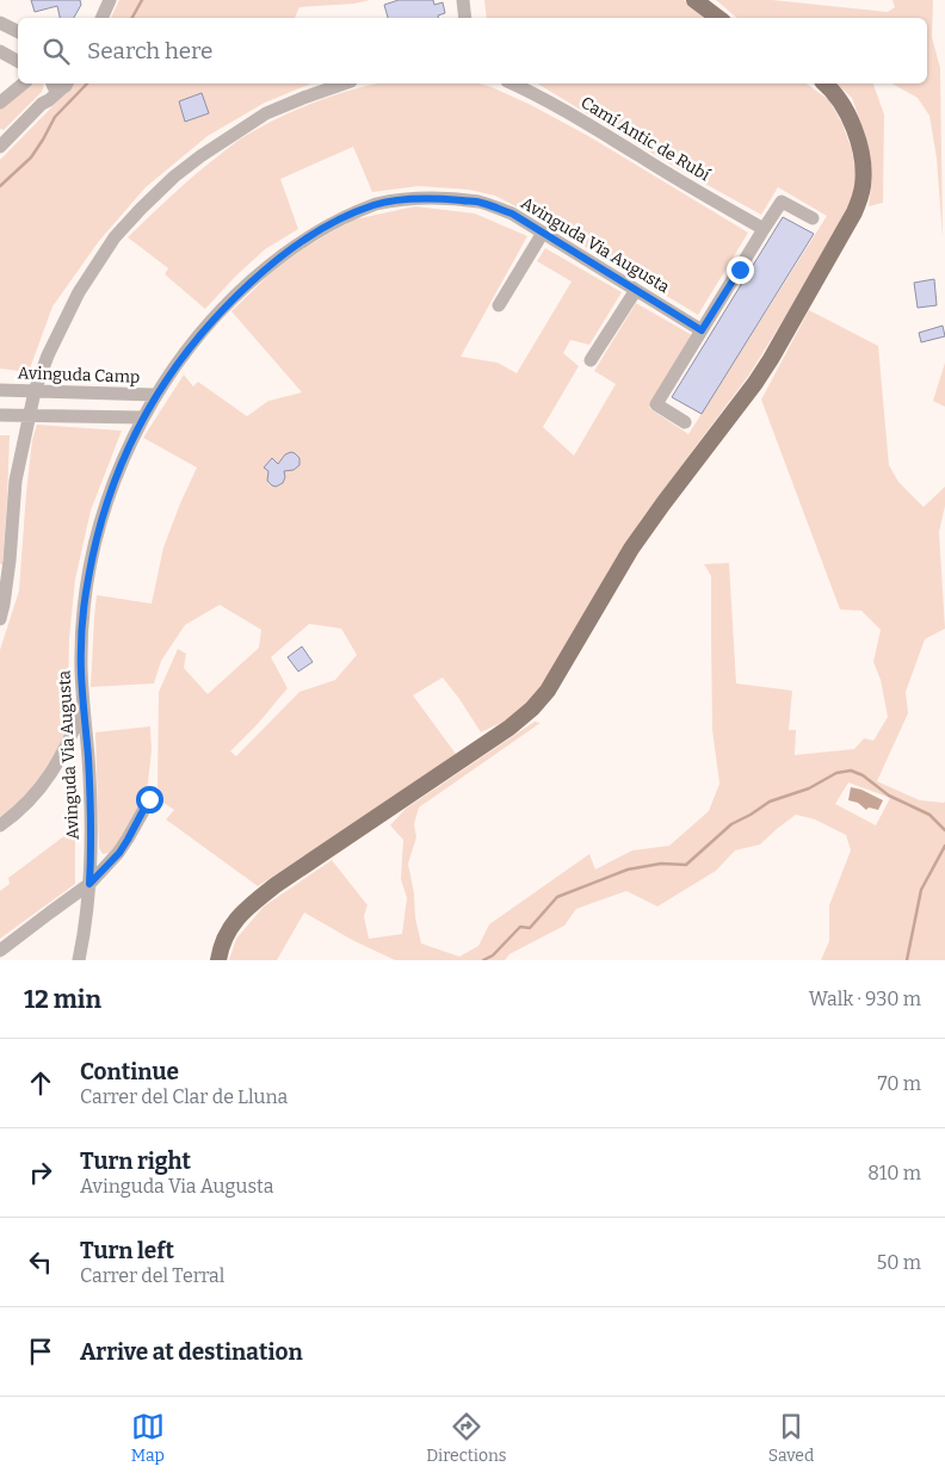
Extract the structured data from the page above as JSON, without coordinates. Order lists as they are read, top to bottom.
{
  "streets": {
    "street": ["Camí Antic de Rubí", "Avinguda Via Augusta", "Avinguda Camp"]
  },
  "crossings": [
    ["Avinguda Via Augusta", "Avinguda Camp"]
  ],
  "page": {
    "search": "Search here",
    "heading": ["12 min", "Walk · 930 m"],
    "list": [
      ["Continue", "Carrer del Clar de Lluna", "70 m"],
      ["Turn right", "Avinguda Via Augusta", "810 m"],
      ["Turn left", "Carrer del Terral", "50 m"],
      "Arrive at destination"
    ],
    "nav": ["Map", "Directions", "Saved"]
  }
}
